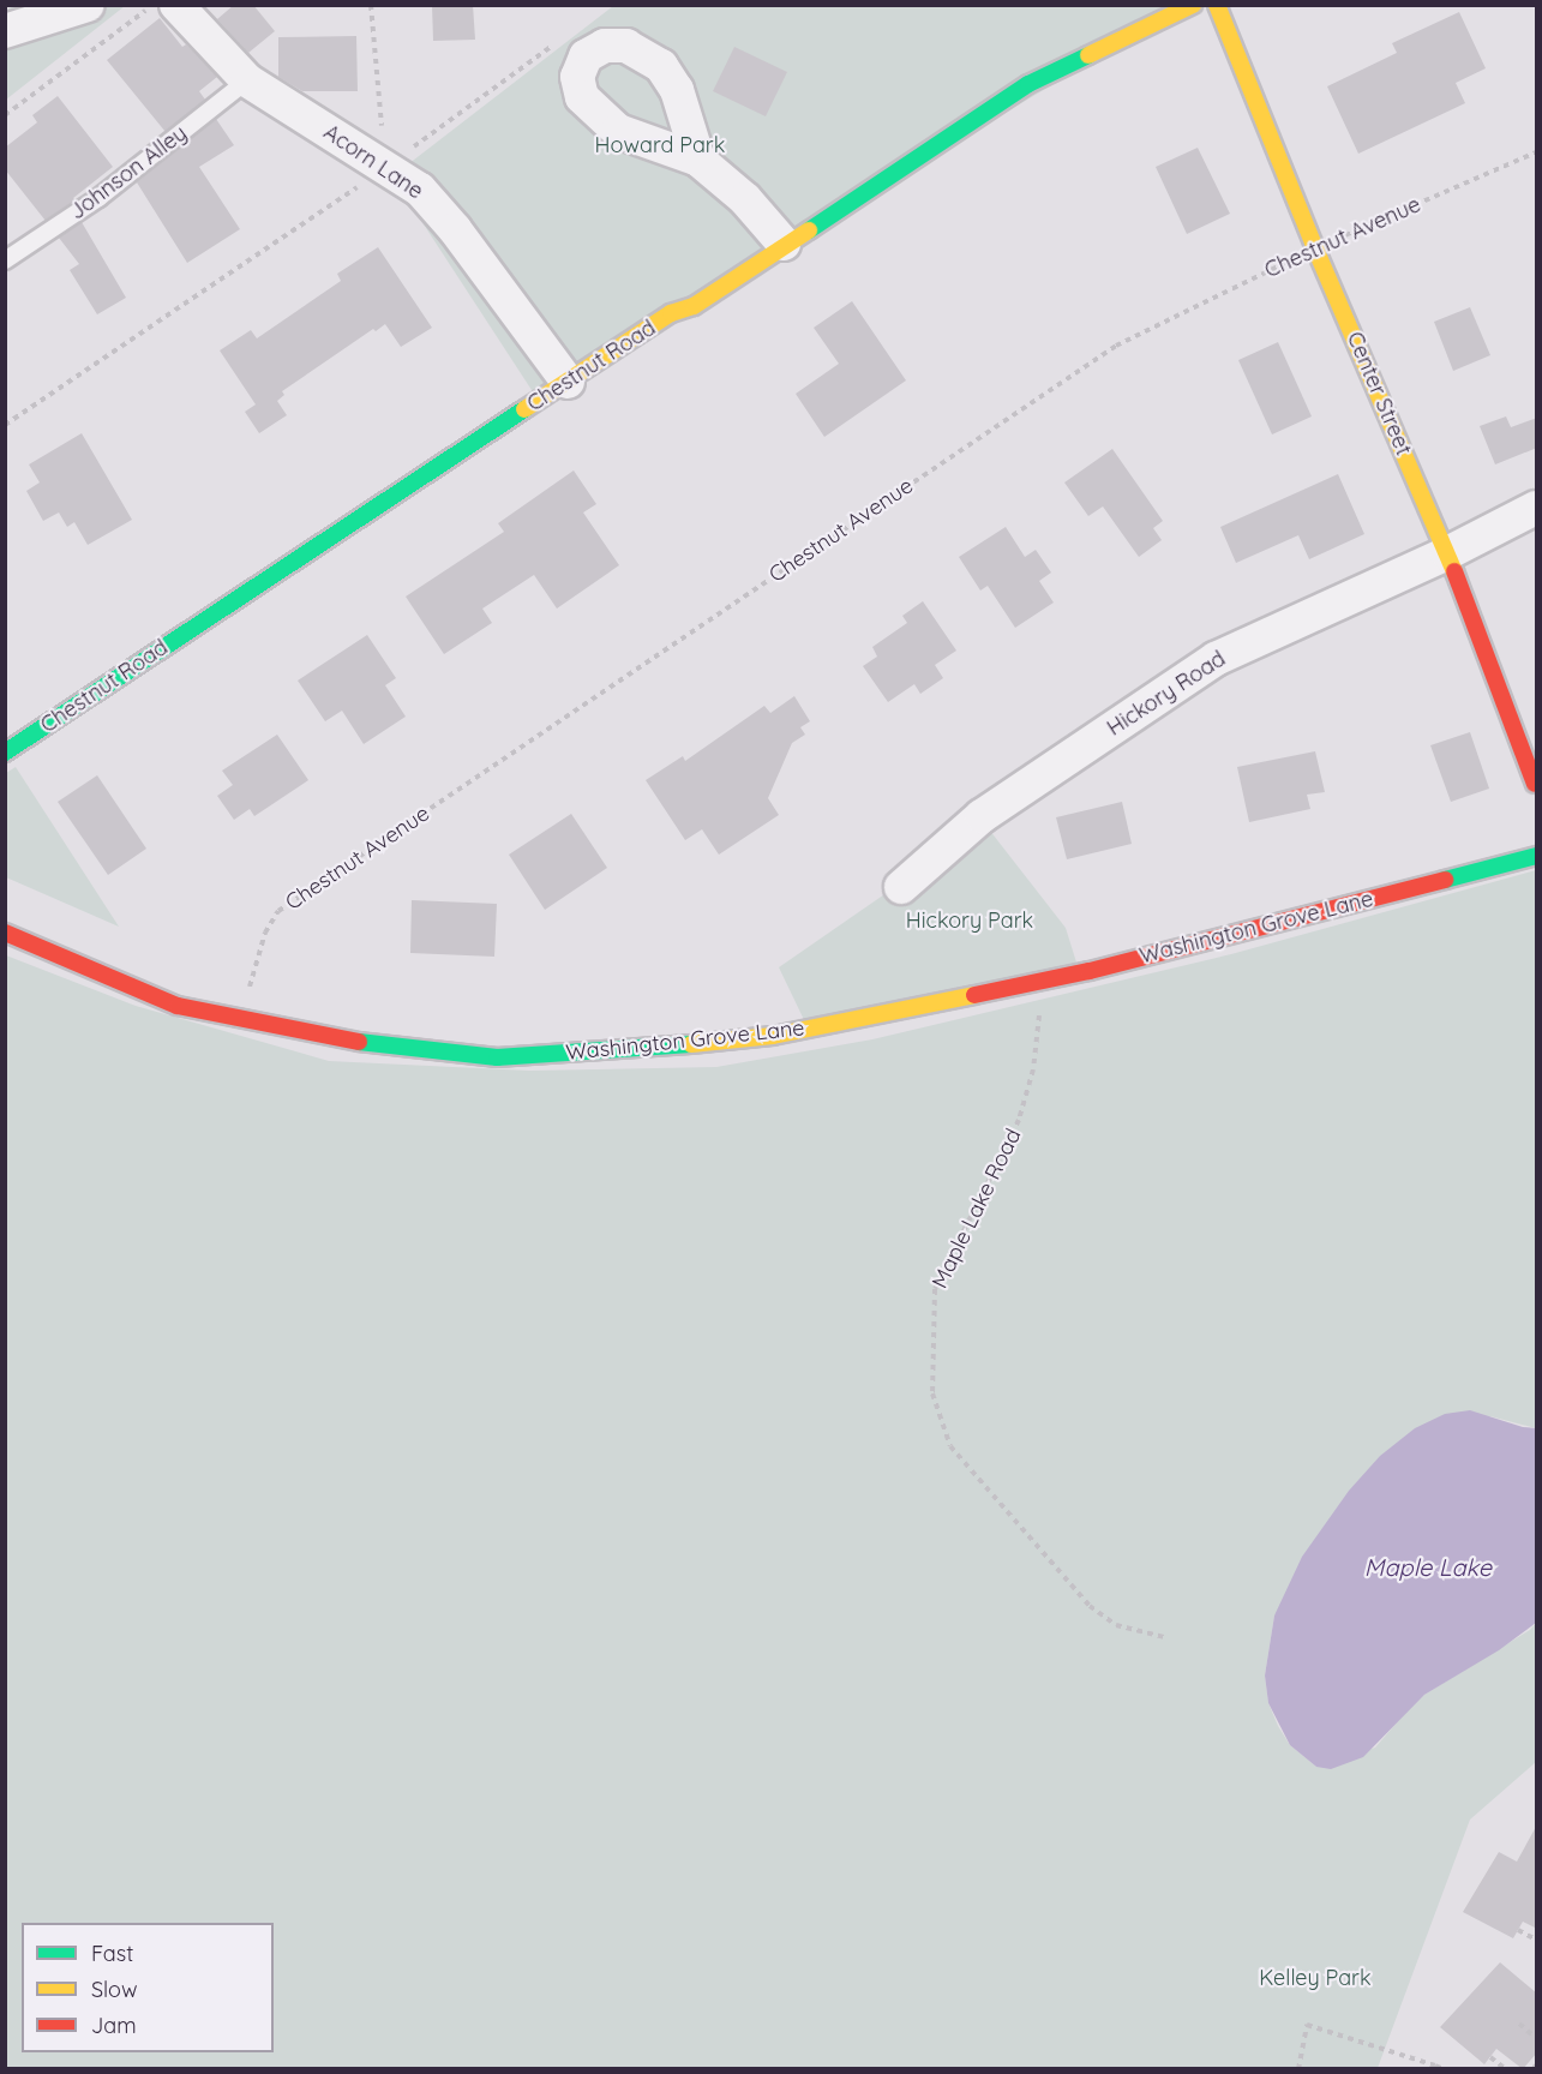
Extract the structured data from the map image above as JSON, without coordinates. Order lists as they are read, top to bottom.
{
  "streets": {
    "street": [
      "Acorn Lane",
      "Chestnut Road",
      "Center Street",
      "Hickory Road",
      "Washington Grove Lane"
    ],
    "lane": ["Johnson Alley"],
    "path": ["Chestnut Avenue", "Maple Lake Road"]
  },
  "crossings": [
    ["Acorn Lane", "Johnson Alley"],
    ["Acorn Lane", "Chestnut Road"],
    ["Chestnut Avenue", "Center Street"],
    ["Chestnut Avenue", "Washington Grove Lane"],
    ["Center Street", "Hickory Road"],
    ["Washington Grove Lane", "Maple Lake Road"]
  ],
  "water": ["Maple Lake"],
  "parks": ["Howard Park", "Hickory Park", "Kelley Park"],
  "legend": ["Fast", "Slow", "Jam"]
}
